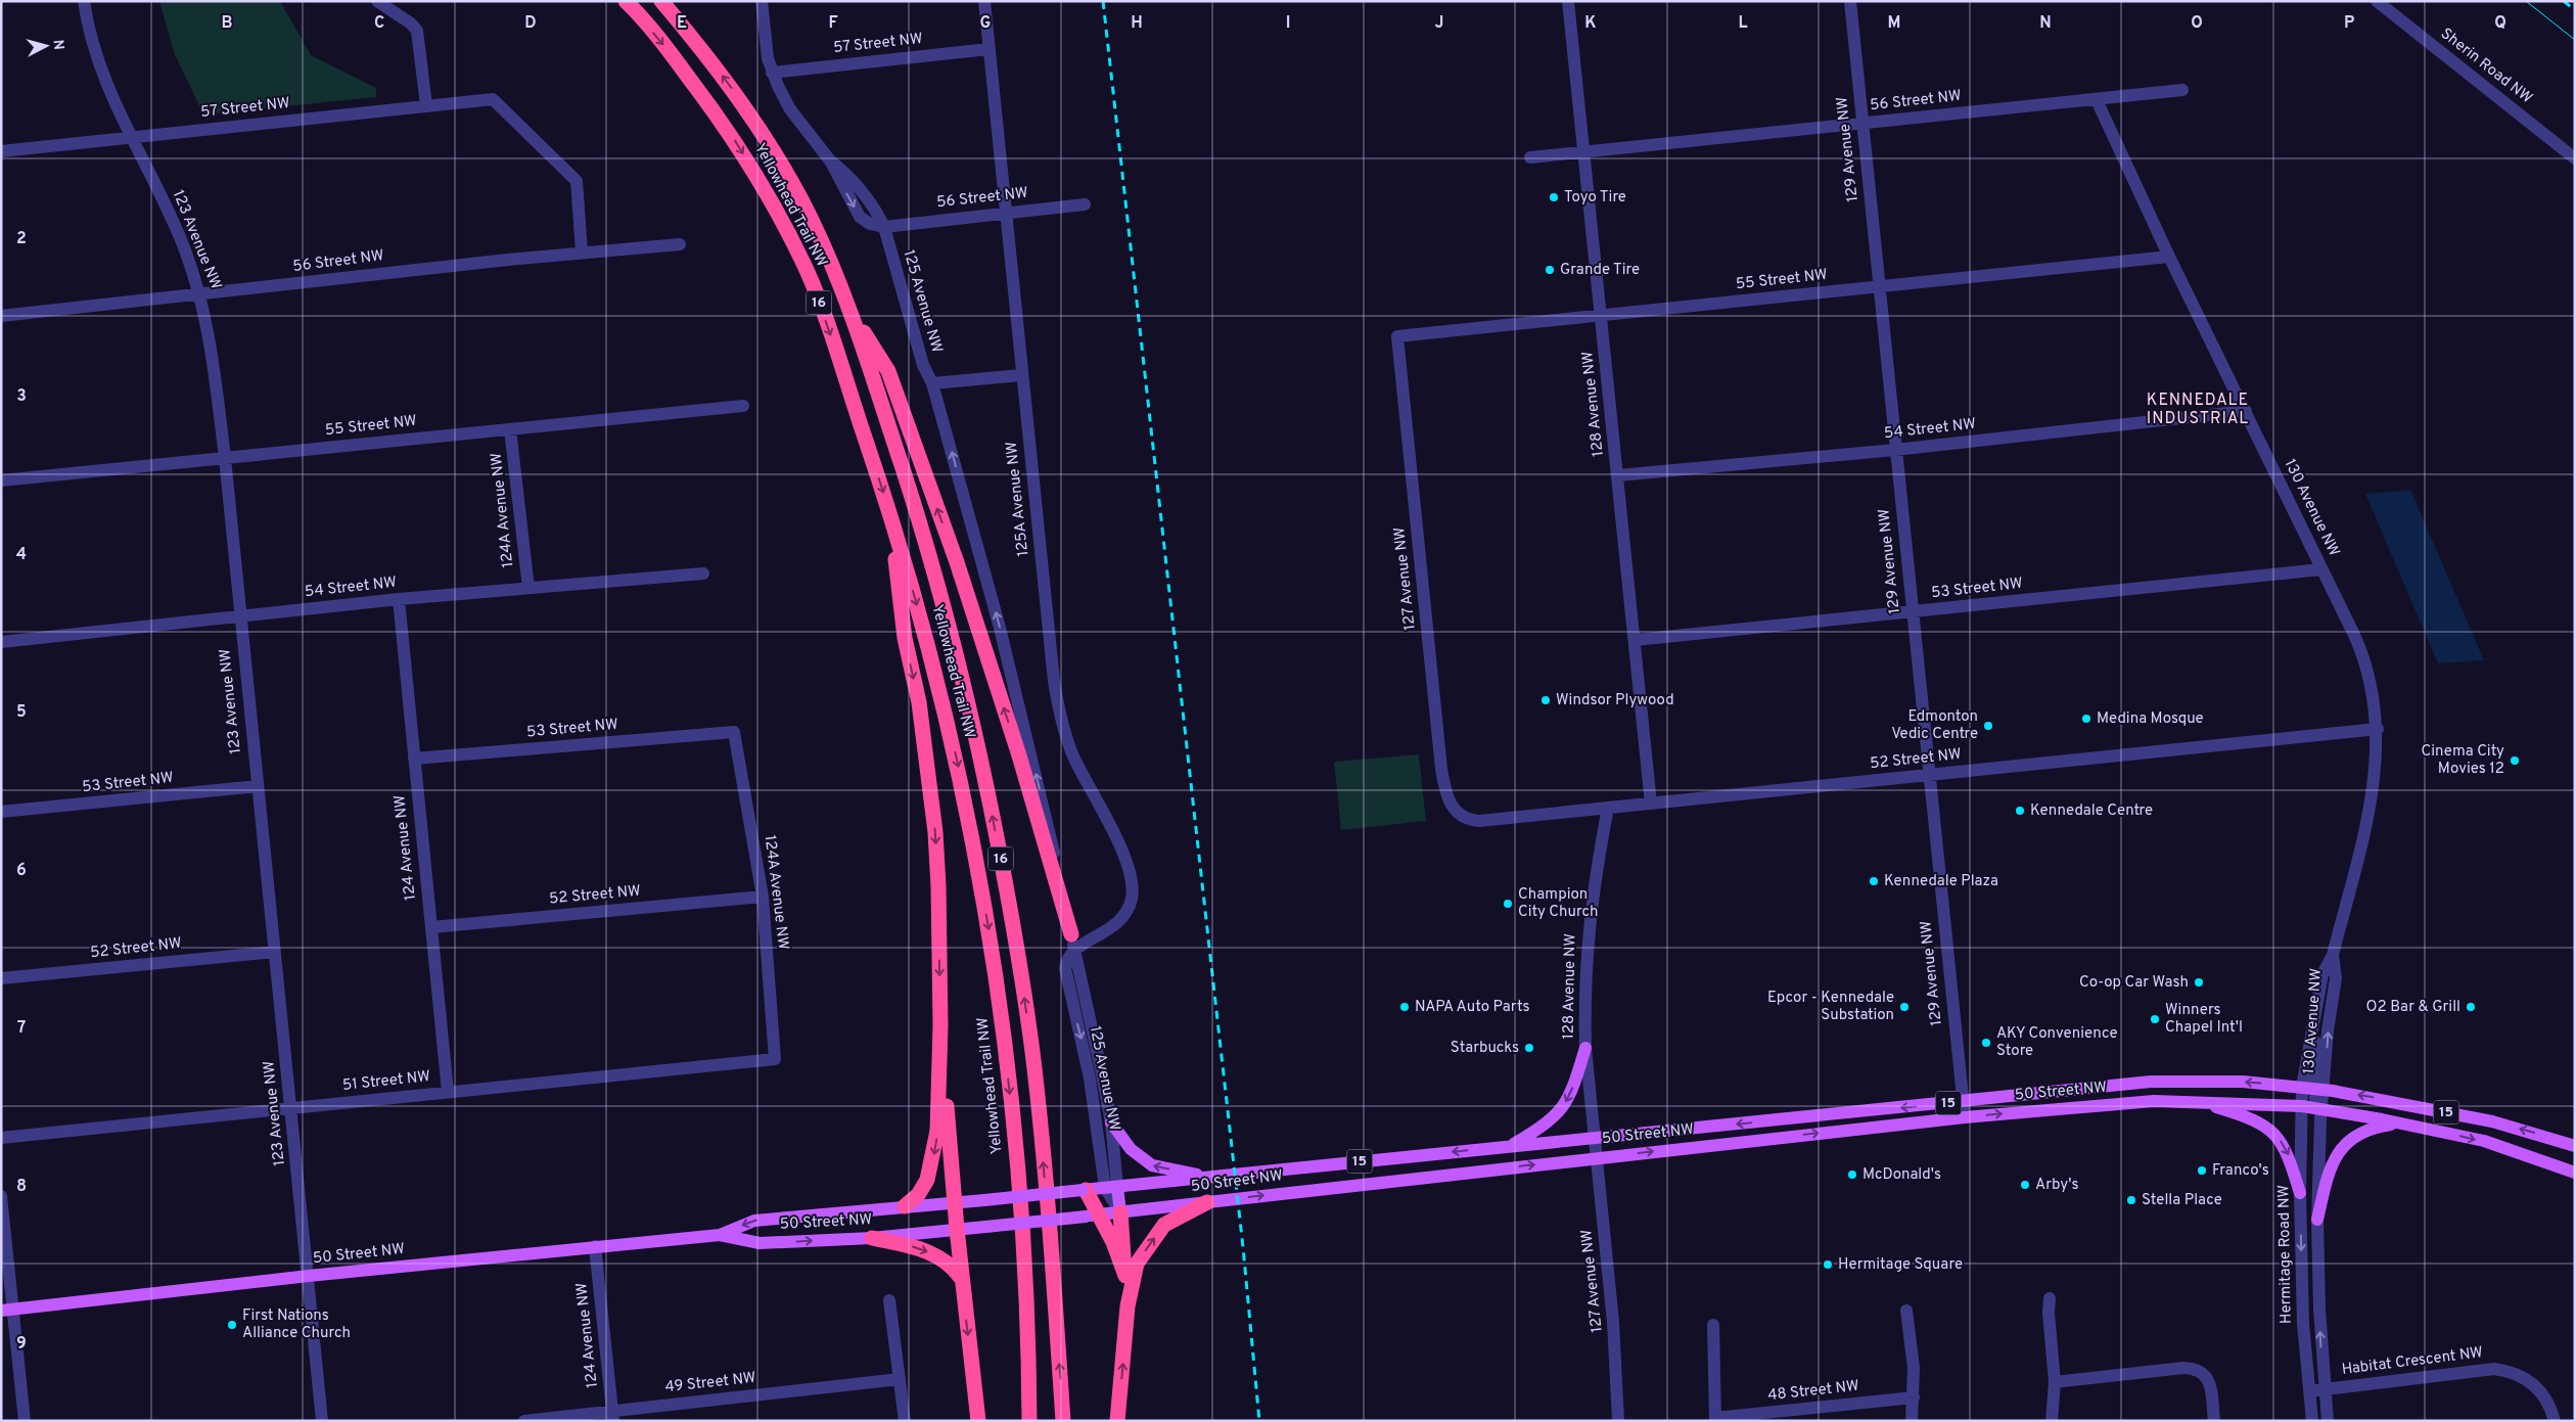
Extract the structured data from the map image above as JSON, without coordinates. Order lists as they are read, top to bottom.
{
  "streets": {
    "highway": ["Yellowhead Trail NW", "16"],
    "main road": ["50 Street NW", "15"],
    "street": [
      "57 Street NW",
      "Sherin Road NW",
      "56 Street NW",
      "129 Avenue NW",
      "123 Avenue NW",
      "55 Street NW",
      "125 Avenue NW",
      "128 Avenue NW",
      "54 Street NW",
      "125A Avenue NW",
      "130 Avenue NW",
      "124A Avenue NW",
      "127 Avenue NW",
      "53 Street NW",
      "52 Street NW",
      "124 Avenue NW",
      "51 Street NW",
      "Hermitage Road NW",
      "Habitat Crescent NW",
      "49 Street NW",
      "48 Street NW"
    ]
  },
  "crossings": [
    ["57 Street NW", "56 Street NW"],
    ["57 Street NW", "123 Avenue NW"],
    ["57 Street NW", "125 Avenue NW"],
    ["57 Street NW", "125A Avenue NW"],
    ["56 Street NW", "129 Avenue NW"],
    ["56 Street NW", "123 Avenue NW"],
    ["56 Street NW", "125 Avenue NW"],
    ["56 Street NW", "128 Avenue NW"],
    ["56 Street NW", "125A Avenue NW"],
    ["56 Street NW", "130 Avenue NW"],
    ["129 Avenue NW", "55 Street NW"],
    ["129 Avenue NW", "54 Street NW"],
    ["129 Avenue NW", "53 Street NW"],
    ["129 Avenue NW", "52 Street NW"],
    ["129 Avenue NW", "50 Street NW"],
    ["123 Avenue NW", "55 Street NW"],
    ["123 Avenue NW", "54 Street NW"],
    ["123 Avenue NW", "53 Street NW"],
    ["123 Avenue NW", "52 Street NW"],
    ["123 Avenue NW", "51 Street NW"],
    ["123 Avenue NW", "50 Street NW"],
    ["55 Street NW", "128 Avenue NW"],
    ["55 Street NW", "130 Avenue NW"],
    ["55 Street NW", "124A Avenue NW"],
    ["55 Street NW", "127 Avenue NW"],
    ["125 Avenue NW", "125A Avenue NW"],
    ["125 Avenue NW", "50 Street NW"],
    ["128 Avenue NW", "54 Street NW"],
    ["128 Avenue NW", "127 Avenue NW"],
    ["128 Avenue NW", "53 Street NW"],
    ["128 Avenue NW", "52 Street NW"],
    ["128 Avenue NW", "50 Street NW"],
    ["54 Street NW", "130 Avenue NW"],
    ["54 Street NW", "124A Avenue NW"],
    ["54 Street NW", "124 Avenue NW"],
    ["130 Avenue NW", "53 Street NW"],
    ["130 Avenue NW", "52 Street NW"],
    ["130 Avenue NW", "50 Street NW"],
    ["130 Avenue NW", "Hermitage Road NW"],
    ["124A Avenue NW", "53 Street NW"],
    ["124A Avenue NW", "52 Street NW"],
    ["124A Avenue NW", "51 Street NW"],
    ["127 Avenue NW", "52 Street NW"],
    ["127 Avenue NW", "50 Street NW"],
    ["53 Street NW", "124 Avenue NW"],
    ["52 Street NW", "124 Avenue NW"],
    ["124 Avenue NW", "51 Street NW"],
    ["124 Avenue NW", "50 Street NW"],
    ["124 Avenue NW", "49 Street NW"],
    ["50 Street NW", "Hermitage Road NW"],
    ["Hermitage Road NW", "Habitat Crescent NW"]
  ],
  "districts": ["KENNEDALE INDUSTRIAL"],
  "places": [
    "Toyo Tire",
    "Grande Tire",
    "Windsor Plywood",
    "Medina Mosque",
    "Edmonton Vedic Centre",
    "Cinema City Movies 12",
    "Kennedale Centre",
    "Kennedale Plaza",
    "Champion City Church",
    "Co-op Car Wash",
    "NAPA Auto Parts",
    "Epcor - Kennedale Substation",
    "O2 Bar & Grill",
    "Winners Chapel Int'l",
    "AKY Convenience Store",
    "Starbucks",
    "Franco's",
    "McDonald's",
    "Arby's",
    "Stella Place",
    "Hermitage Square",
    "First Nations Alliance Church"
  ],
  "north": "right",
  "grid": {
    "columns": [
      "B",
      "C",
      "D",
      "E",
      "F",
      "G",
      "H",
      "I",
      "J",
      "K",
      "L",
      "M",
      "N",
      "O",
      "P",
      "Q"
    ],
    "rows": [
      "2",
      "3",
      "4",
      "5",
      "6",
      "7",
      "8",
      "9"
    ]
  }
}
